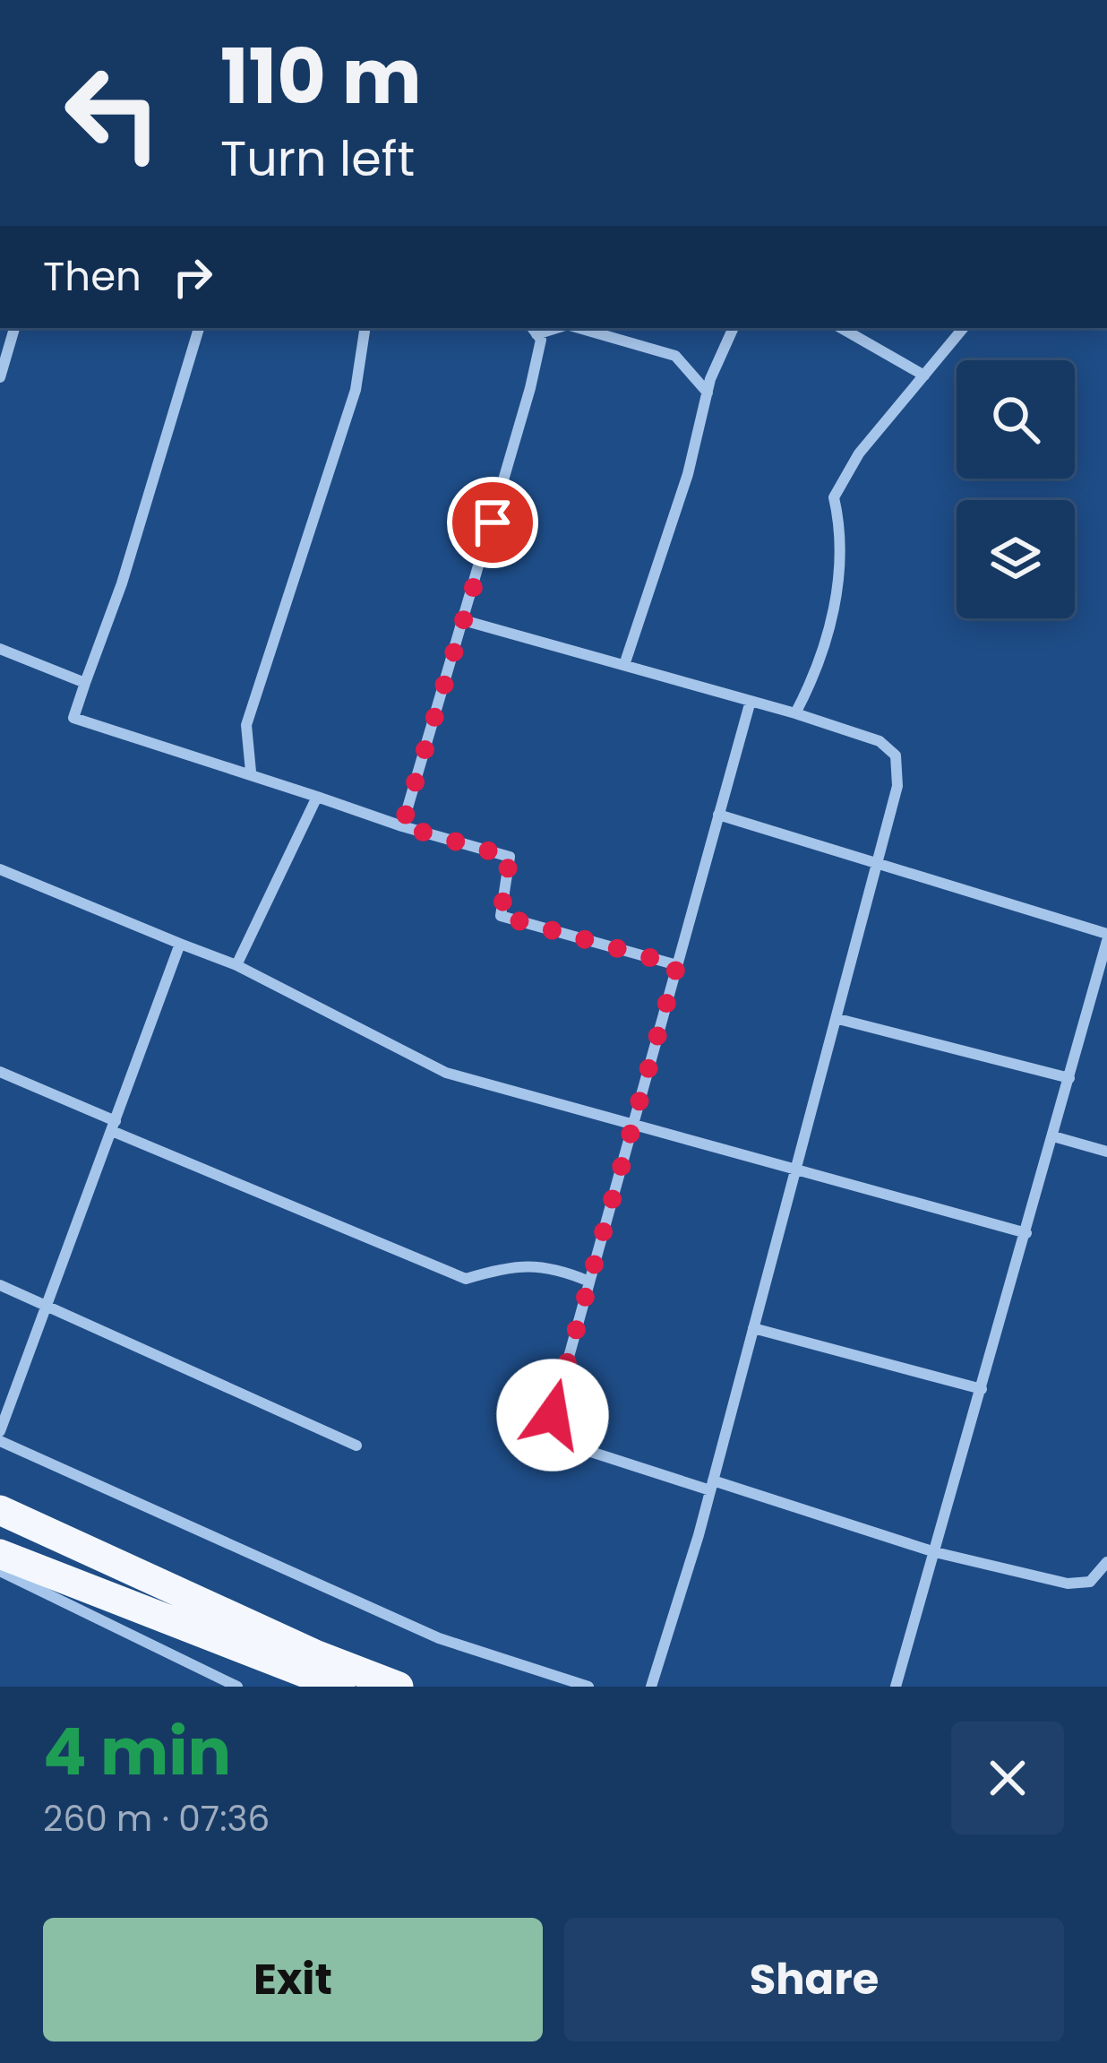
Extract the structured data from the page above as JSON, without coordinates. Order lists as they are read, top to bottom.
{
  "page": {
    "turn": ["110 m", "Turn left"],
    "then": "Then",
    "heading": ["4 min", "260 m · 07:36"],
    "buttons": ["Exit", "Share"]
  }
}
